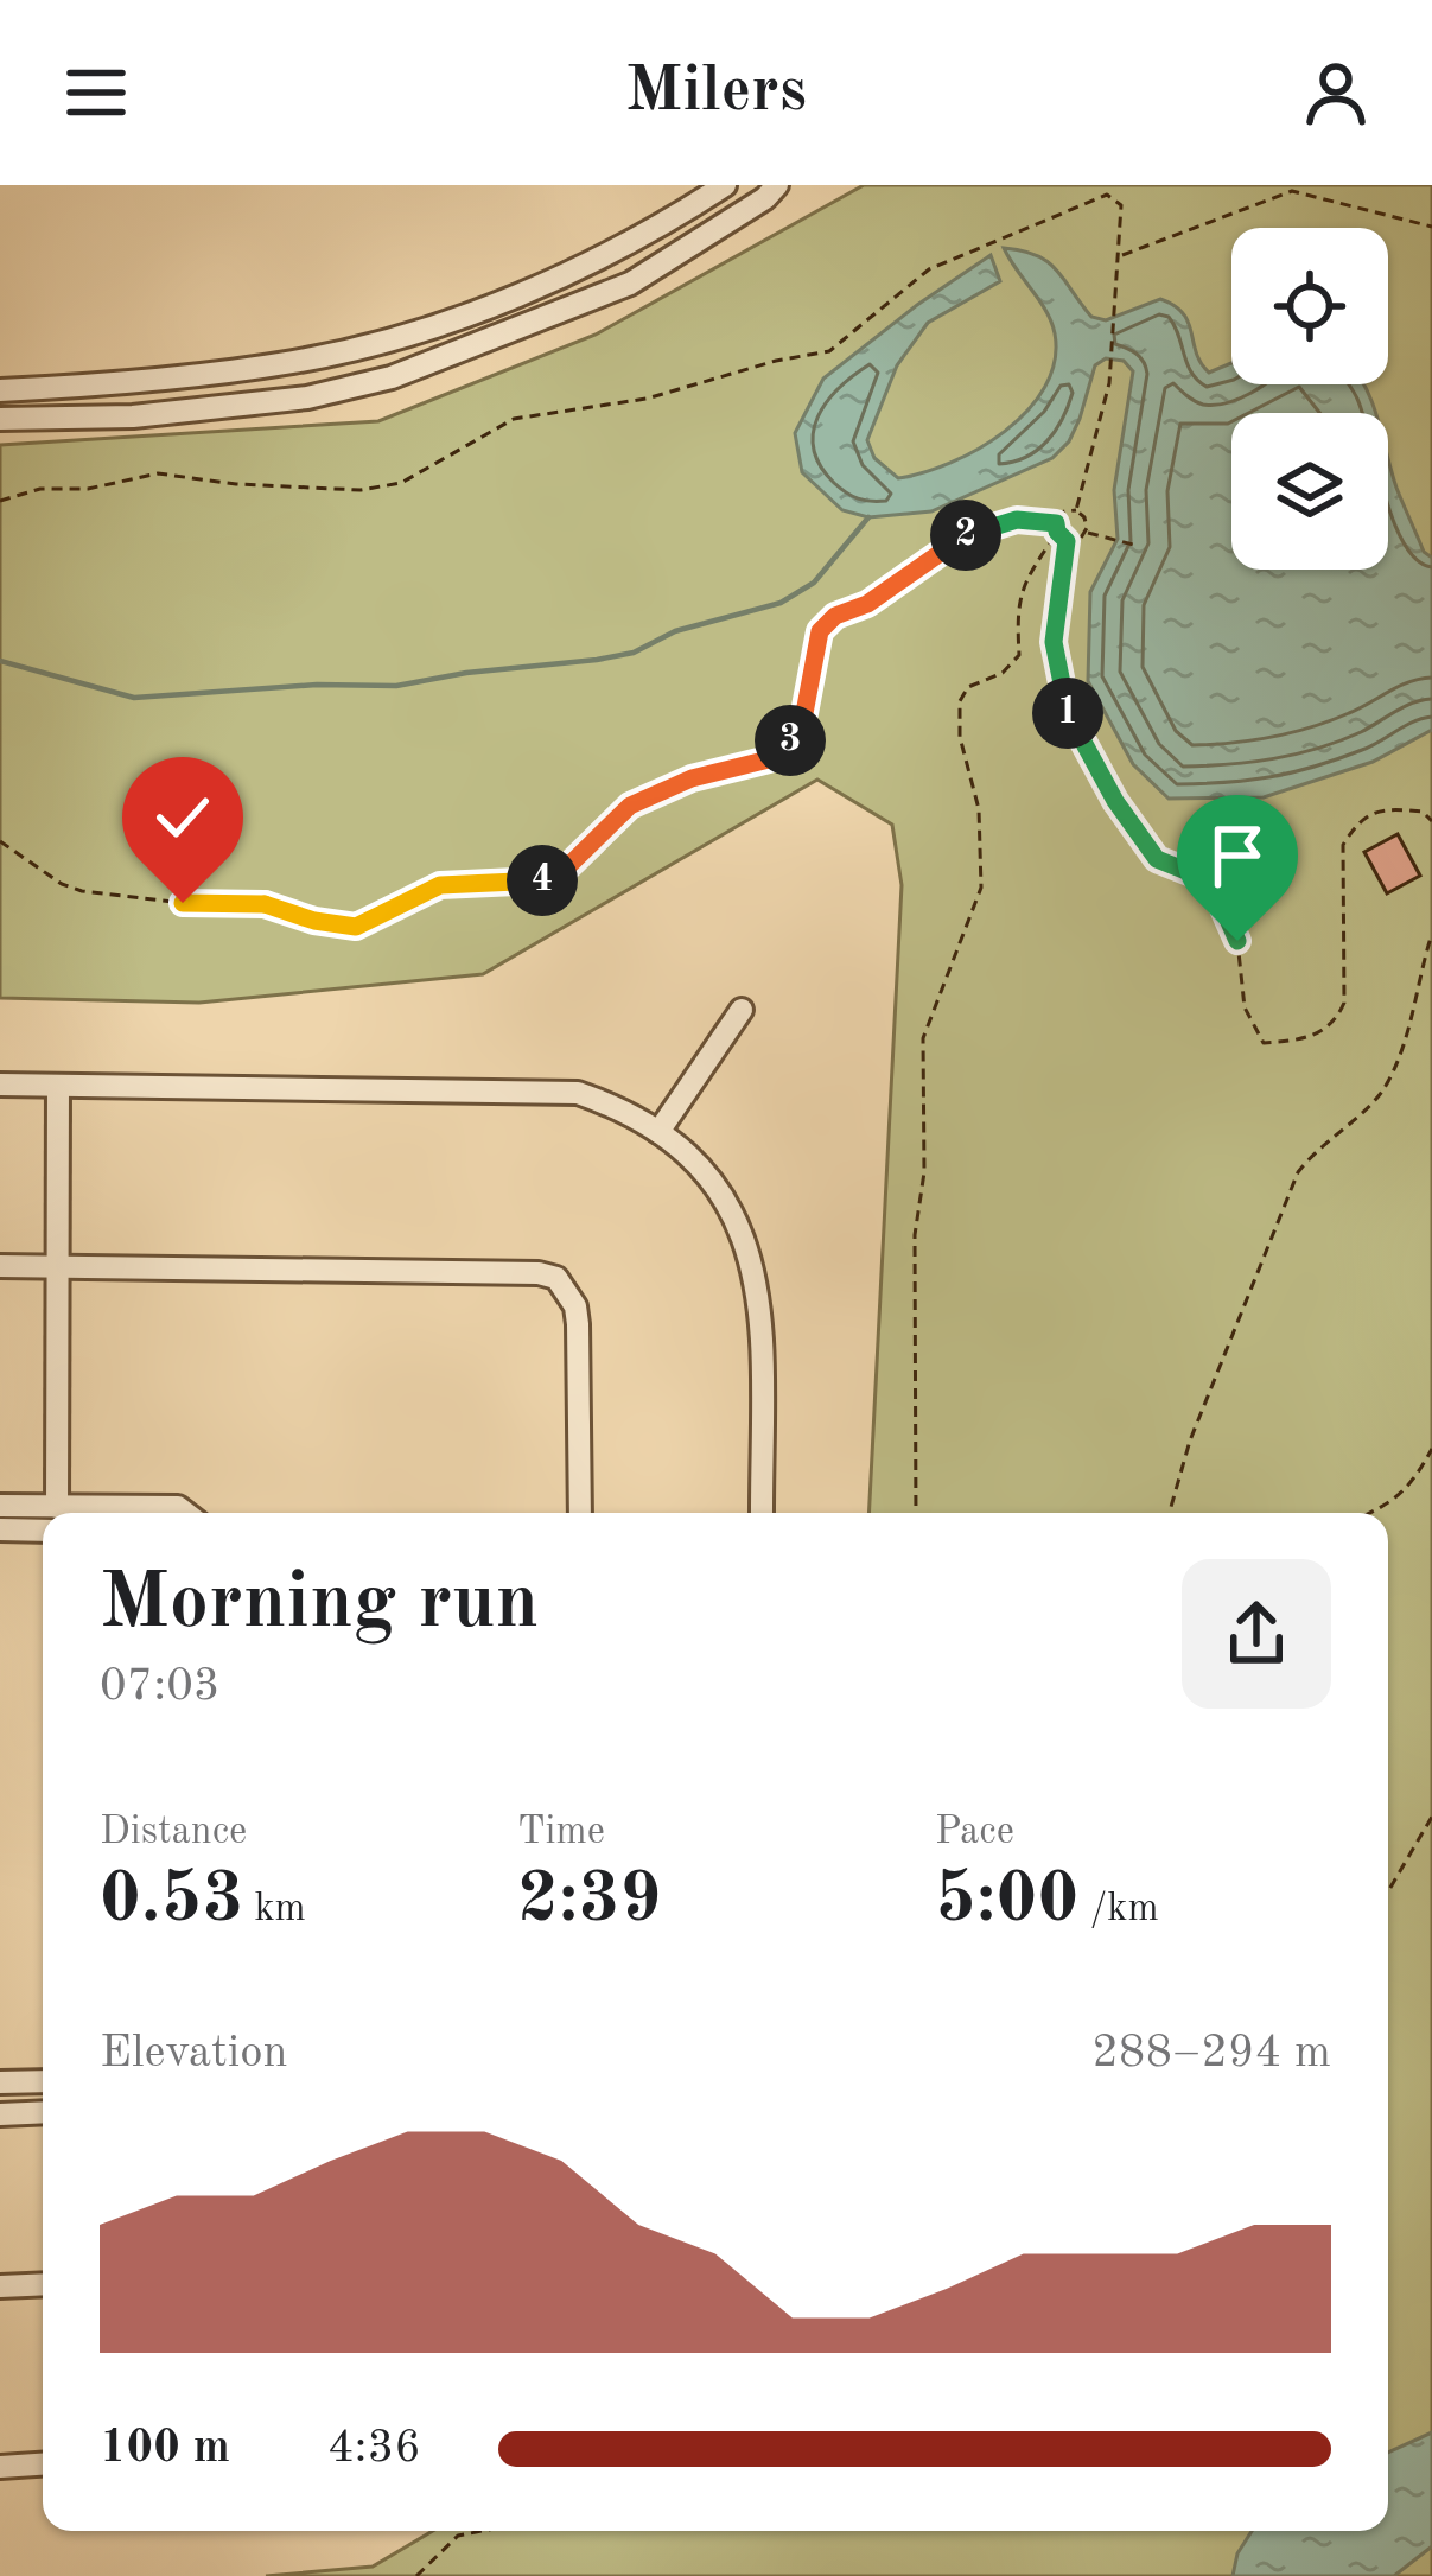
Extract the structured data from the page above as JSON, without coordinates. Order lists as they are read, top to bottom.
{
  "page": {
    "header": "Milers",
    "pins": [
      "2",
      "1",
      "3",
      "4"
    ],
    "heading": ["Morning run", "07:03"],
    "stats": [
      ["Distance", "0.53 km"],
      ["Time", "2:39"],
      ["Pace", "5:00 /km"]
    ],
    "chart": ["Elevation", "288–294 m"],
    "list": [
      {
        "name": "100 m",
        "note": "4:36"
      }
    ]
  }
}
